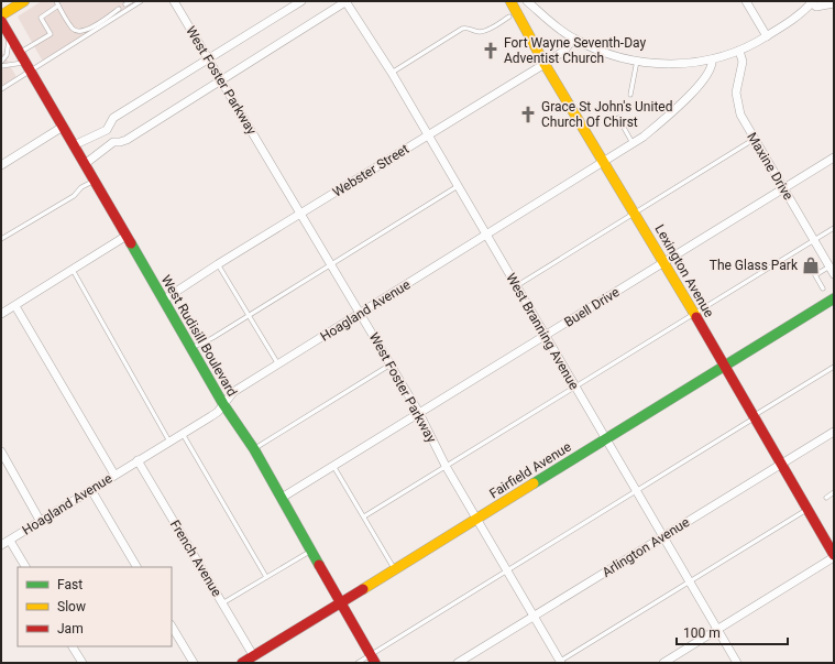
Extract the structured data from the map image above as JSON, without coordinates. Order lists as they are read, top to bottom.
{
  "streets": {
    "street": [
      "West Foster Parkway",
      "Maxine Drive",
      "Webster Street",
      "Lexington Avenue",
      "Buell Drive",
      "Hoagland Avenue",
      "West Branning Avenue",
      "West Rudisill Boulevard",
      "Fairfield Avenue",
      "Arlington Avenue",
      "French Avenue"
    ]
  },
  "crossings": [
    ["West Foster Parkway", "Webster Street"],
    ["West Foster Parkway", "Buell Drive"],
    ["West Foster Parkway", "Hoagland Avenue"],
    ["West Foster Parkway", "Fairfield Avenue"],
    ["West Foster Parkway", "Arlington Avenue"],
    ["Maxine Drive", "Buell Drive"],
    ["Webster Street", "Lexington Avenue"],
    ["Webster Street", "West Branning Avenue"],
    ["Webster Street", "West Rudisill Boulevard"],
    ["Lexington Avenue", "Buell Drive"],
    ["Lexington Avenue", "Hoagland Avenue"],
    ["Lexington Avenue", "Fairfield Avenue"],
    ["Lexington Avenue", "Arlington Avenue"],
    ["Buell Drive", "West Branning Avenue"],
    ["Buell Drive", "West Rudisill Boulevard"],
    ["Hoagland Avenue", "West Branning Avenue"],
    ["Hoagland Avenue", "West Rudisill Boulevard"],
    ["Hoagland Avenue", "French Avenue"],
    ["West Branning Avenue", "Fairfield Avenue"],
    ["West Branning Avenue", "Arlington Avenue"],
    ["West Rudisill Boulevard", "Fairfield Avenue"],
    ["Fairfield Avenue", "French Avenue"]
  ],
  "places": {
    "church": ["Fort Wayne Seventh-Day Adventist Church", "Grace St John's United Church Of Chirst"],
    "shop": ["The Glass Park"]
  },
  "legend": ["Fast", "Slow", "Jam"],
  "scale_bar": "100 m"
}
